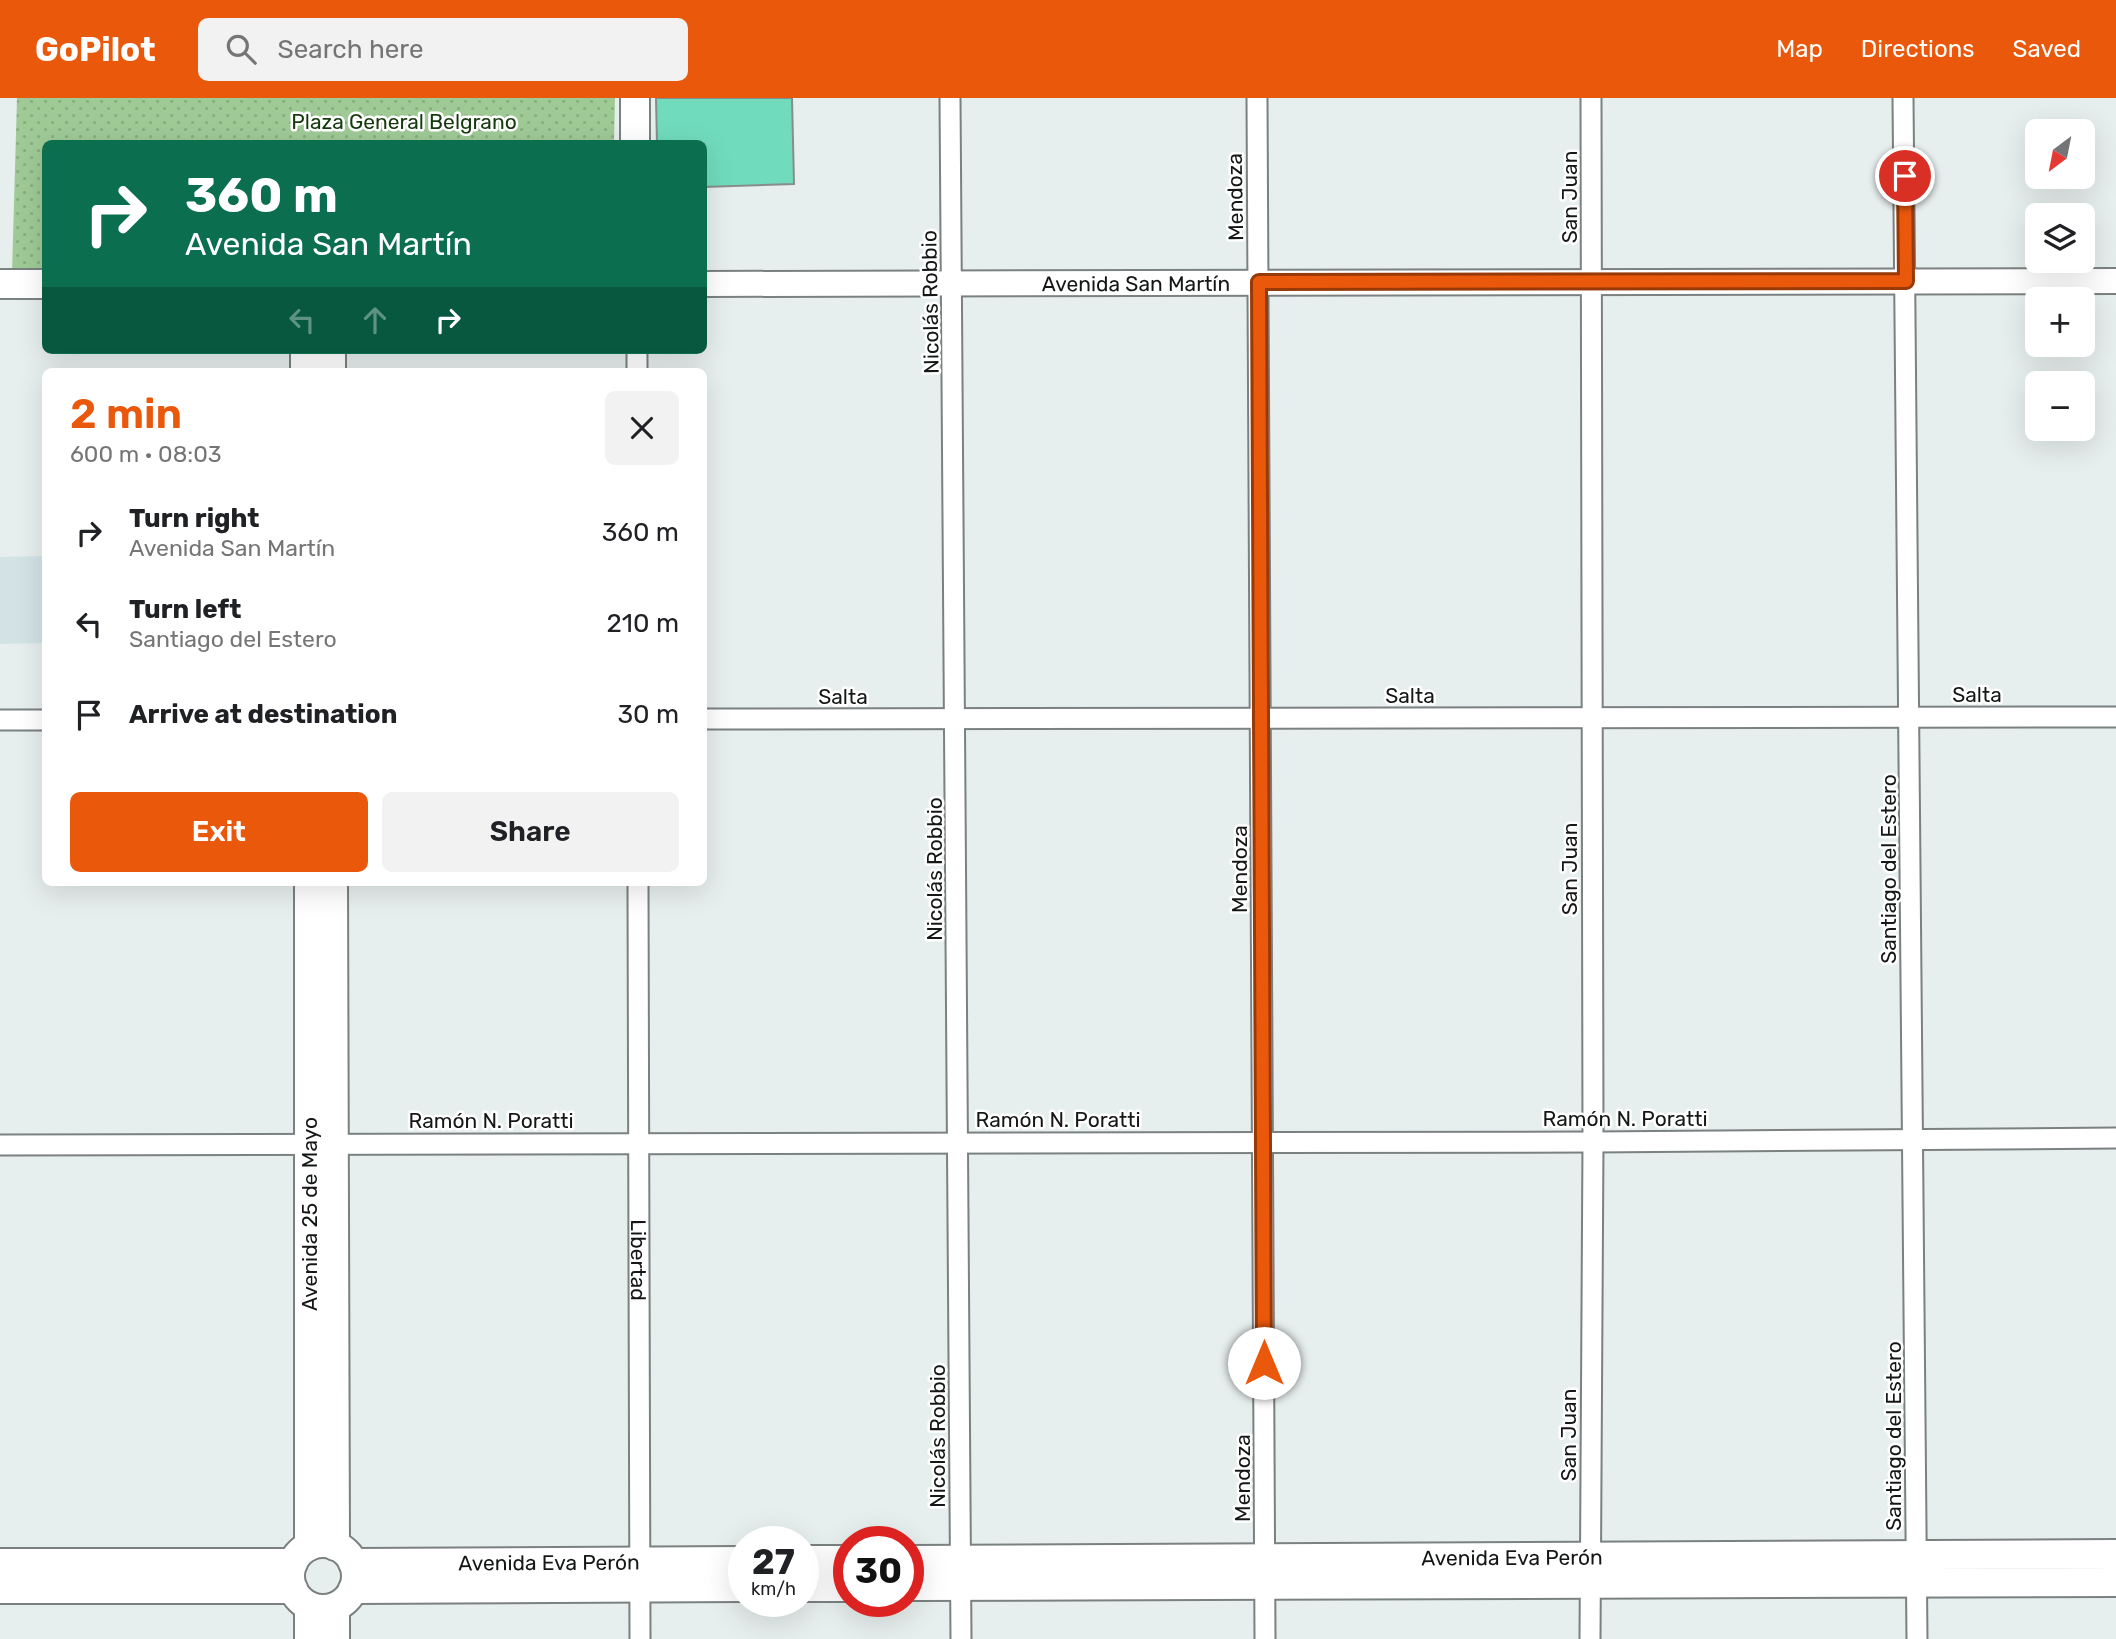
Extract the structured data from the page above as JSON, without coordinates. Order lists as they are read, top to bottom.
{
  "streets": {
    "main road": ["Avenida 25 de Mayo", "Avenida Eva Perón"],
    "street": [
      "Mendoza",
      "San Juan",
      "Avenida San Martín",
      "Nicolás Robbio",
      "Salta",
      "Santiago del Estero",
      "Ramón N. Poratti",
      "Libertad"
    ]
  },
  "crossings": [
    ["Mendoza", "Avenida San Martín"],
    ["Mendoza", "Salta"],
    ["Mendoza", "Ramón N. Poratti"],
    ["Mendoza", "Avenida Eva Perón"],
    ["San Juan", "Avenida San Martín"],
    ["San Juan", "Salta"],
    ["San Juan", "Ramón N. Poratti"],
    ["San Juan", "Avenida Eva Perón"],
    ["Avenida San Martín", "Nicolás Robbio"],
    ["Avenida San Martín", "Santiago del Estero"],
    ["Nicolás Robbio", "Salta"],
    ["Nicolás Robbio", "Ramón N. Poratti"],
    ["Nicolás Robbio", "Avenida Eva Perón"],
    ["Salta", "Santiago del Estero"],
    ["Santiago del Estero", "Ramón N. Poratti"],
    ["Santiago del Estero", "Avenida Eva Perón"],
    ["Ramón N. Poratti", "Avenida 25 de Mayo"],
    ["Ramón N. Poratti", "Libertad"],
    ["Avenida 25 de Mayo", "Avenida Eva Perón"],
    ["Libertad", "Avenida Eva Perón"]
  ],
  "parks": ["Plaza General Belgrano"],
  "north": "bottom left",
  "page": {
    "header": "GoPilot",
    "search": "Search here",
    "nav": ["Map", "Directions", "Saved"],
    "map_buttons": ["+", "−"],
    "turn": ["360 m", "Avenida San Martín"],
    "heading": ["2 min", "600 m · 08:03"],
    "list": [
      {
        "name": "Turn right",
        "note": "Avenida San Martín",
        "value": "360 m"
      },
      {
        "name": "Turn left",
        "note": "Santiago del Estero",
        "value": "210 m"
      },
      {
        "name": "Arrive at destination",
        "value": "30 m"
      }
    ],
    "buttons": ["Exit", "Share"],
    "speed": "27 km/h",
    "limit": "30"
  }
}
